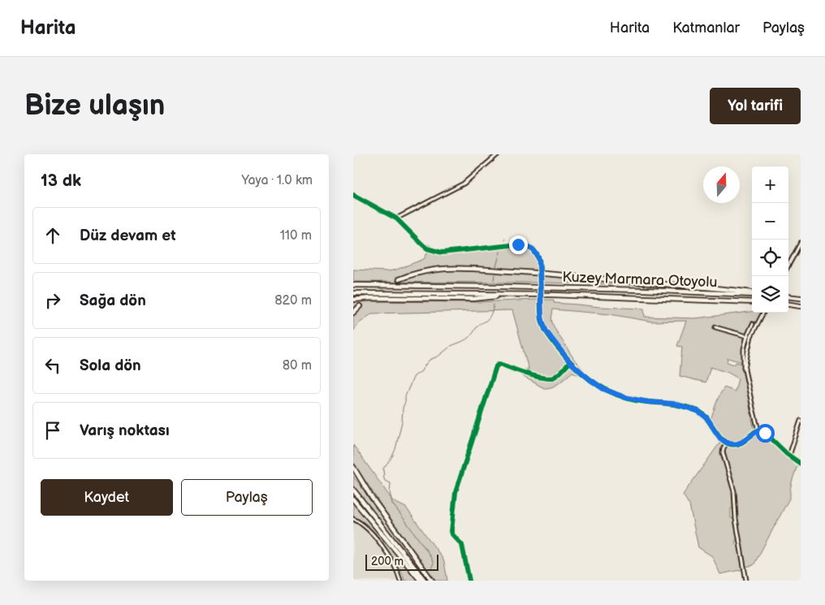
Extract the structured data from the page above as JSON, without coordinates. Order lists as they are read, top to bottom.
{
  "streets": {
    "highway": ["Kuzey Marmara Otoyolu"]
  },
  "scale_bar": "200 m",
  "north": "top",
  "page": {
    "header": "Harita",
    "nav": ["Harita", "Katmanlar", "Paylaş"],
    "buttons": [
      "Yol tarifi",
      ["Kaydet", "Paylaş"]
    ],
    "title": "Bize ulaşın",
    "heading": ["13 dk", "Yaya · 1.0 km"],
    "map_buttons": ["+", "−"],
    "list": [
      ["Düz devam et", "110 m"],
      ["Sağa dön", "820 m"],
      ["Sola dön", "80 m"],
      "Varış noktası"
    ],
    "scale": "200 m"
  }
}
